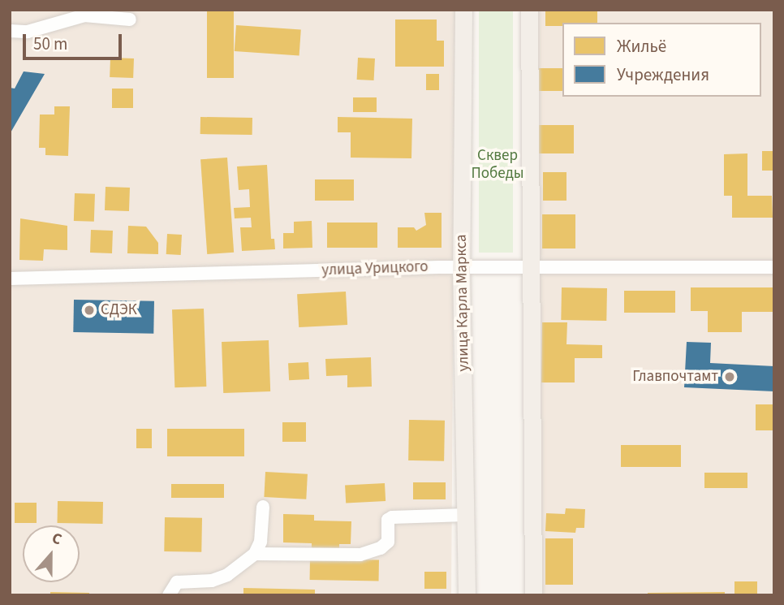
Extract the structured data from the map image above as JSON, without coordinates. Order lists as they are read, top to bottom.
{
  "streets": {
    "main road": ["улица Карла Маркса"],
    "street": ["улица Урицкого"]
  },
  "crossings": [
    ["улица Урицкого", "улица Карла Маркса"]
  ],
  "parks": ["Сквер Победы"],
  "places": ["СДЭК", "Главпочтамт"],
  "legend": ["Жильё", "Учреждения"],
  "scale_bar": "50 m",
  "north": "top"
}
